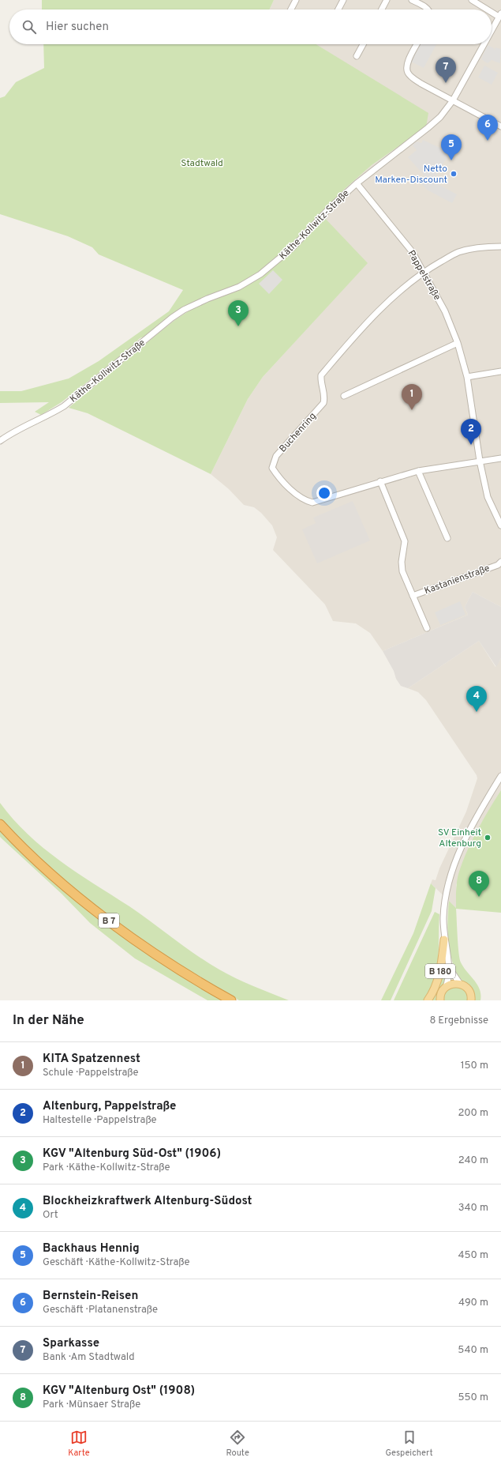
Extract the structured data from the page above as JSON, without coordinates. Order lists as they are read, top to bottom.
{
  "streets": {
    "highway": ["B 7"],
    "main road": ["B 180"],
    "street": [
      "Käthe-Kollwitz-Straße",
      "Pappelstraße",
      "Buchenring",
      "Kastanienstraße"
    ]
  },
  "crossings": [
    ["Käthe-Kollwitz-Straße", "Pappelstraße"],
    ["Pappelstraße", "Buchenring"],
    ["Buchenring", "Kastanienstraße"]
  ],
  "parks": ["Stadtwald"],
  "places": ["Netto Marken-Discount", "SV Einheit Altenburg"],
  "page": {
    "search": "Hier suchen",
    "pins": [
      "7",
      "6",
      "5",
      "3",
      "1",
      "2",
      "4",
      "8"
    ],
    "heading": ["In der Nähe", "8 Ergebnisse"],
    "list": [
      {
        "mark": "1",
        "name": "KITA Spatzennest",
        "note": "Schule · Pappelstraße",
        "value": "150 m"
      },
      {
        "mark": "2",
        "name": "Altenburg, Pappelstraße",
        "note": "Haltestelle · Pappelstraße",
        "value": "200 m"
      },
      {
        "mark": "3",
        "name": "KGV \"Altenburg Süd-Ost\" (1906)",
        "note": "Park · Käthe-Kollwitz-Straße",
        "value": "240 m"
      },
      {
        "mark": "4",
        "name": "Blockheizkraftwerk Altenburg-Südost",
        "note": "Ort",
        "value": "340 m"
      },
      {
        "mark": "5",
        "name": "Backhaus Hennig",
        "note": "Geschäft · Käthe-Kollwitz-Straße",
        "value": "450 m"
      },
      {
        "mark": "6",
        "name": "Bernstein-Reisen",
        "note": "Geschäft · Platanenstraße",
        "value": "490 m"
      },
      {
        "mark": "7",
        "name": "Sparkasse",
        "note": "Bank · Am Stadtwald",
        "value": "540 m"
      },
      {
        "mark": "8",
        "name": "KGV \"Altenburg Ost\" (1908)",
        "note": "Park · Münsaer Straße",
        "value": "550 m"
      }
    ],
    "nav": ["Karte", "Route", "Gespeichert"]
  }
}
